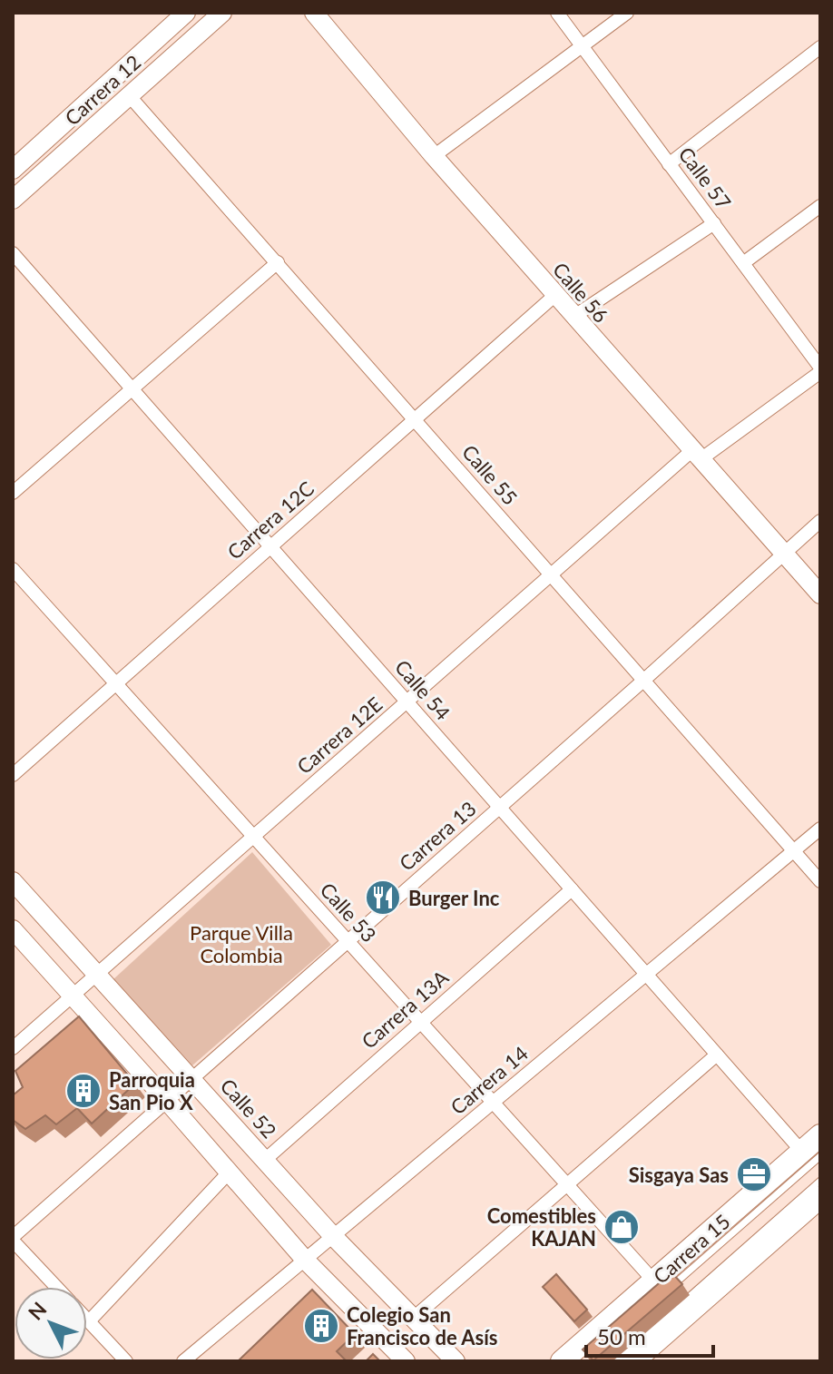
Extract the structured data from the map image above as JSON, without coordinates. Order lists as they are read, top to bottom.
{
  "streets": {
    "main road": ["Carrera 15"],
    "street": [
      "Carrera 12",
      "Calle 57",
      "Calle 56",
      "Calle 55",
      "Carrera 12C",
      "Calle 54",
      "Carrera 12E",
      "Carrera 13",
      "Calle 53",
      "Carrera 13A",
      "Carrera 14",
      "Calle 52"
    ]
  },
  "crossings": [
    ["Carrera 12", "Calle 55"],
    ["Calle 57", "Carrera 12E"],
    ["Calle 56", "Carrera 12C"],
    ["Calle 56", "Carrera 12E"],
    ["Calle 56", "Carrera 13"],
    ["Calle 55", "Carrera 12C"],
    ["Calle 55", "Carrera 12E"],
    ["Calle 55", "Carrera 13"],
    ["Calle 55", "Carrera 14"],
    ["Carrera 12C", "Calle 54"],
    ["Carrera 12C", "Calle 53"],
    ["Calle 54", "Carrera 12E"],
    ["Calle 54", "Carrera 13"],
    ["Calle 54", "Carrera 13A"],
    ["Calle 54", "Carrera 14"],
    ["Calle 54", "Carrera 15"],
    ["Carrera 12E", "Calle 53"],
    ["Carrera 12E", "Calle 52"],
    ["Carrera 13", "Calle 53"],
    ["Carrera 13", "Calle 52"],
    ["Calle 53", "Carrera 13A"],
    ["Calle 53", "Carrera 14"],
    ["Calle 53", "Carrera 15"],
    ["Carrera 13A", "Calle 52"],
    ["Carrera 14", "Calle 52"]
  ],
  "parks": ["Parque Villa Colombia"],
  "places": {
    "restaurant": ["Burger Inc"],
    "building": ["Parroquia San Pio X", "Colegio San Francisco de Asís"],
    "office": ["Sisgaya Sas"],
    "shop": ["Comestibles KAJAN"]
  },
  "scale_bar": "50 m",
  "north": "top left"
}
